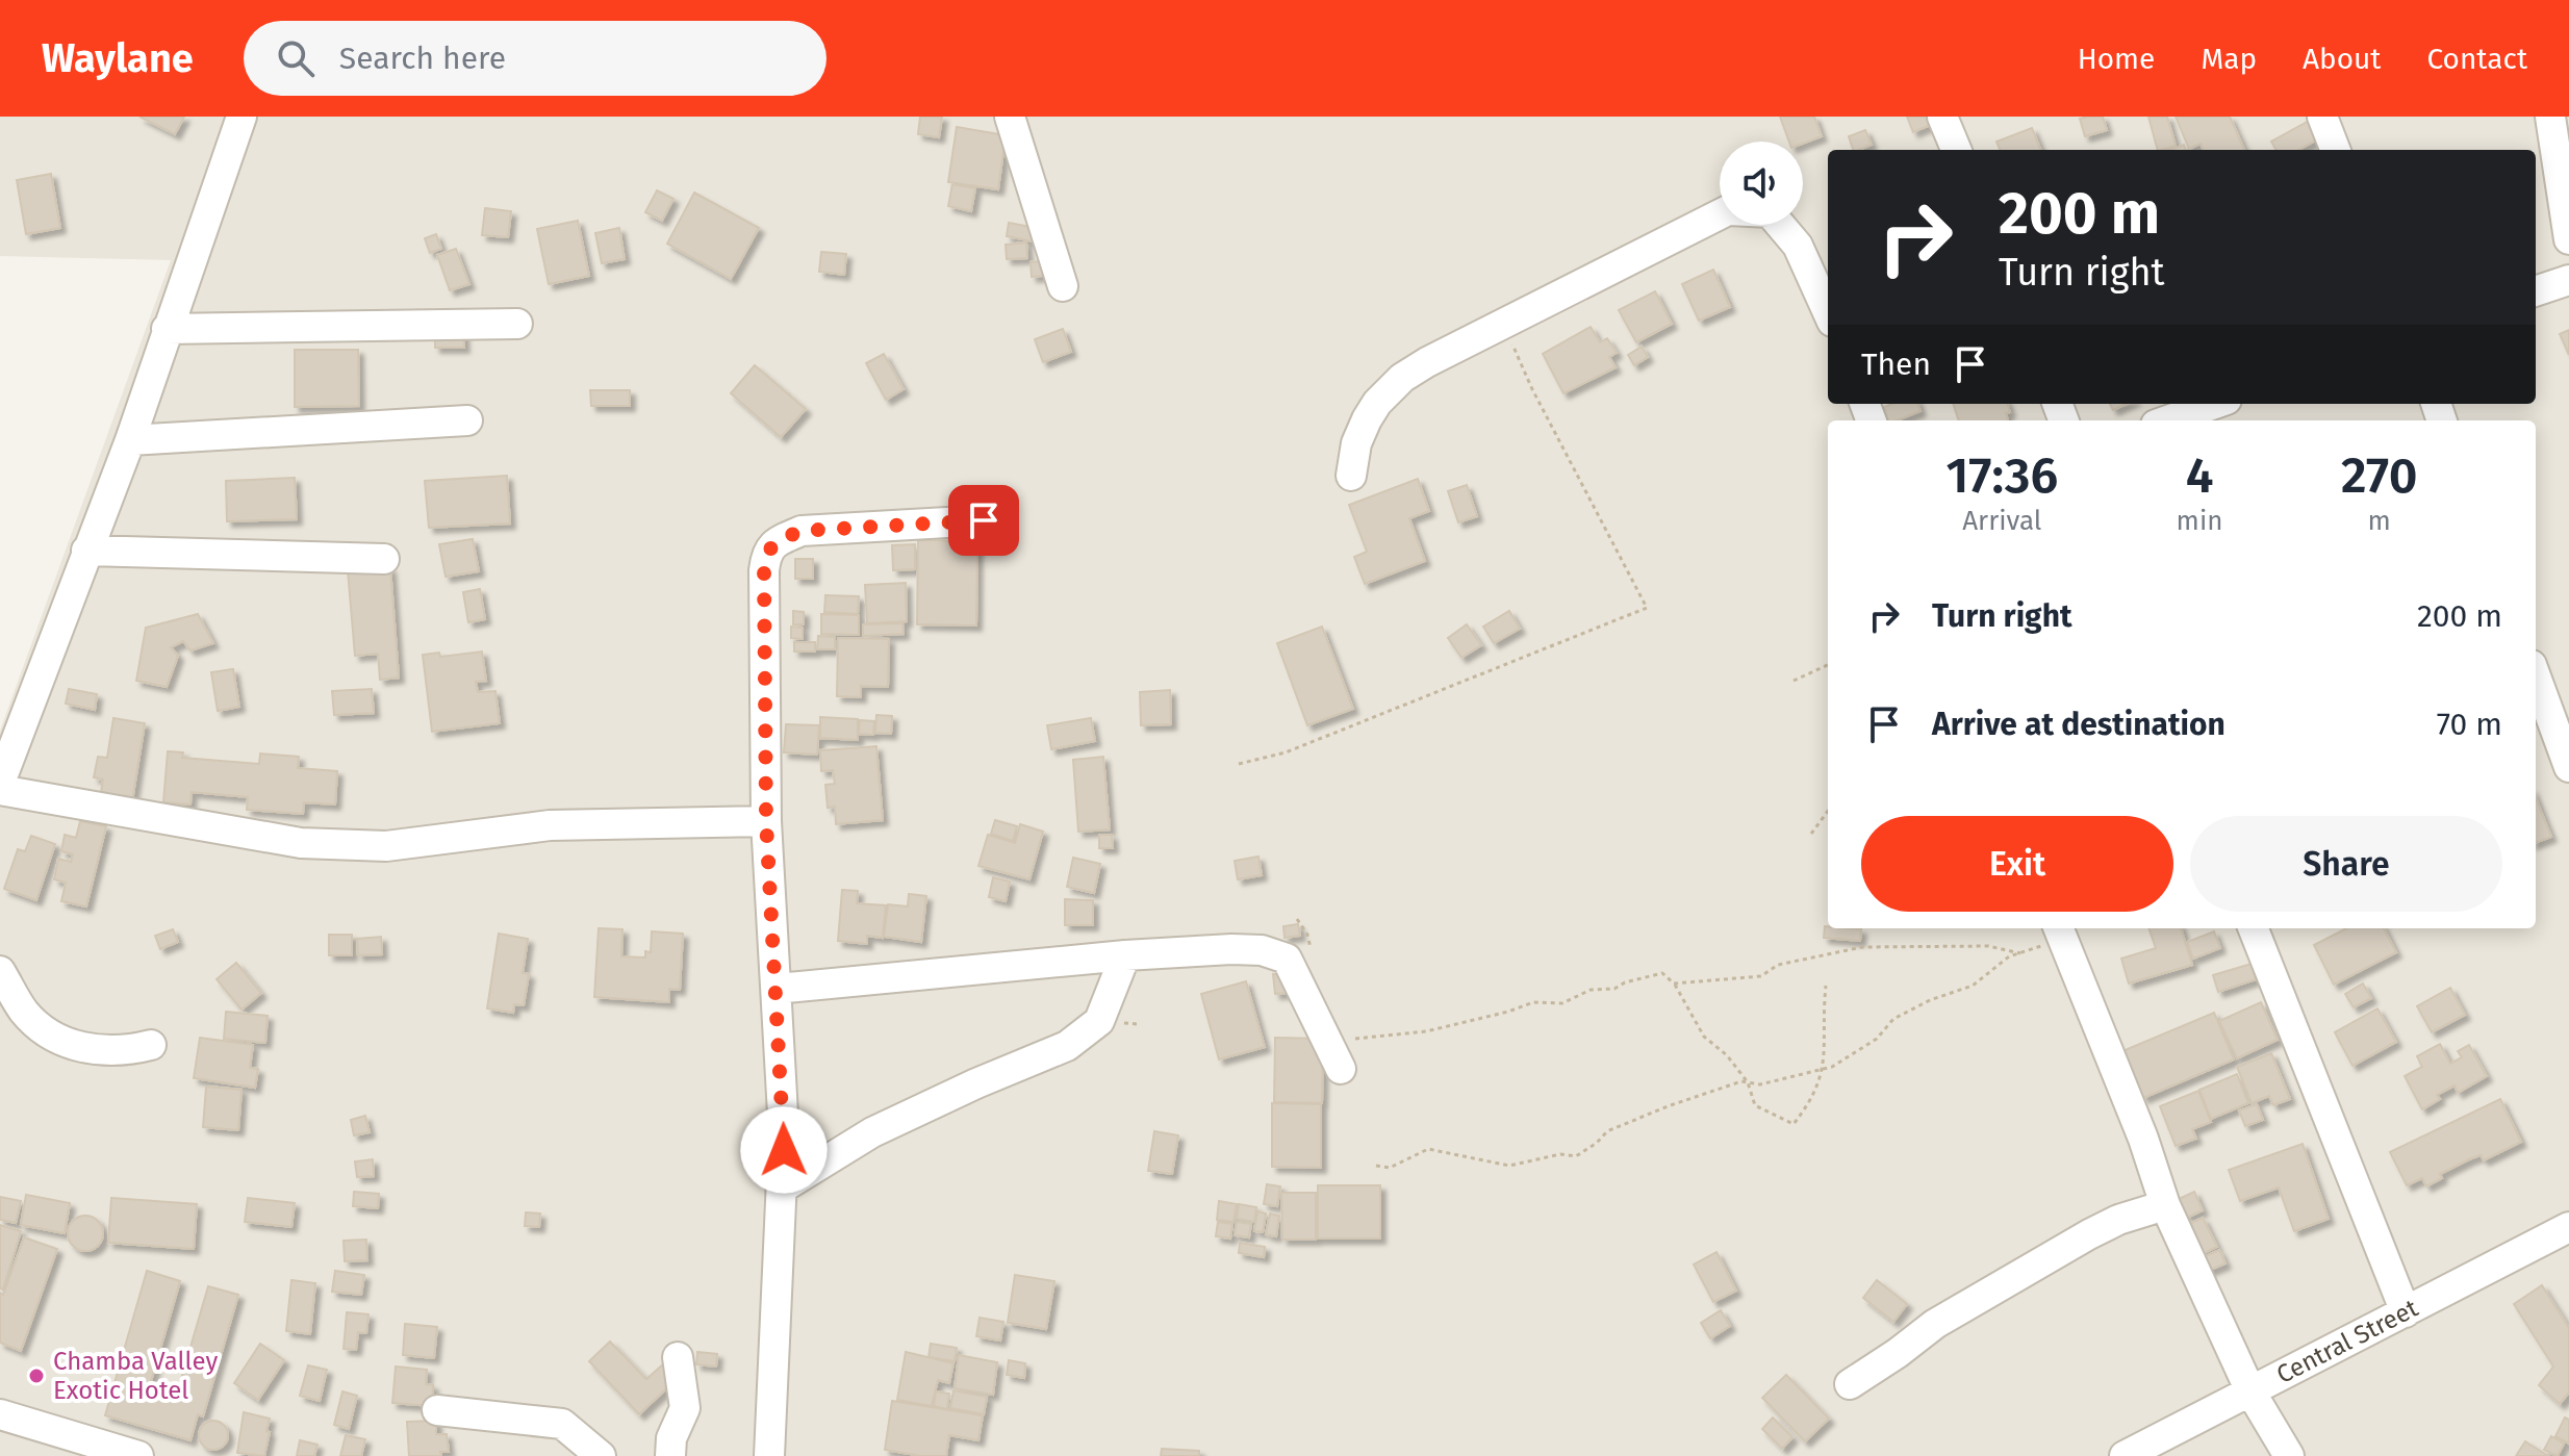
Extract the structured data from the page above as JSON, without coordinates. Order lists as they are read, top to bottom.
{
  "streets": {
    "street": ["Central Street"]
  },
  "places": ["Chamba Valley Exotic Hotel"],
  "page": {
    "header": "Waylane",
    "search": "Search here",
    "nav": [
      "Home",
      "Map",
      "About",
      "Contact"
    ],
    "turn": ["200 m", "Turn right"],
    "then": "Then",
    "eta": [
      "17:36",
      "Arrival",
      "4",
      "min",
      "270",
      "m"
    ],
    "list": [
      {
        "name": "Turn right",
        "value": "200 m"
      },
      {
        "name": "Arrive at destination",
        "value": "70 m"
      }
    ],
    "buttons": ["Exit", "Share"]
  }
}
